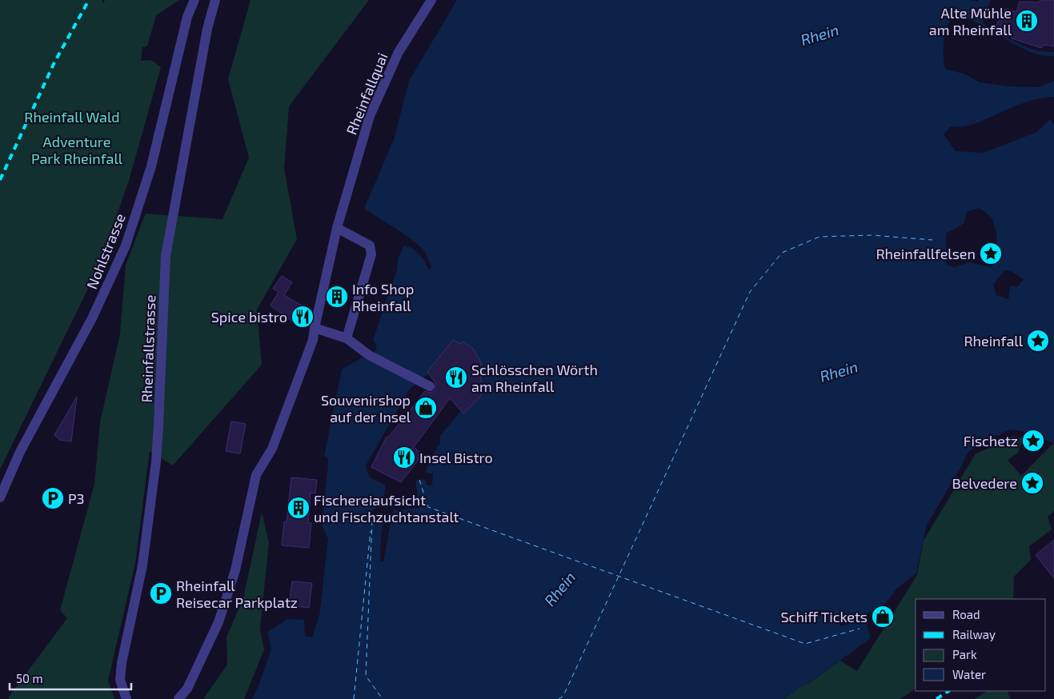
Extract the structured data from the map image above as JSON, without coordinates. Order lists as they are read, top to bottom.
{
  "streets": {
    "street": ["Rheinfallquai", "Nohlstrasse", "Rheinfallstrasse"]
  },
  "water": ["Rhein"],
  "parks": ["Rheinfall Wald", "Adventure Park Rheinfall"],
  "places": {
    "building": ["Alte Mühle am Rheinfall", "Info Shop Rheinfall", "Fischereiaufsicht und Fischzuchtanstalt"],
    "place": [
      "Rheinfallfelsen",
      "Rheinfall",
      "Fischetz",
      "Belvedere"
    ],
    "restaurant": ["Spice bistro", "Schlösschen Wörth am Rheinfall", "Insel Bistro"],
    "shop": ["Souvenirshop auf der Insel", "Schiff Tickets"],
    "parking": ["P3", "Rheinfall Reisecar Parkplatz"]
  },
  "legend": [
    "Road",
    "Railway",
    "Park",
    "Water"
  ],
  "scale_bar": "50 m"
}
